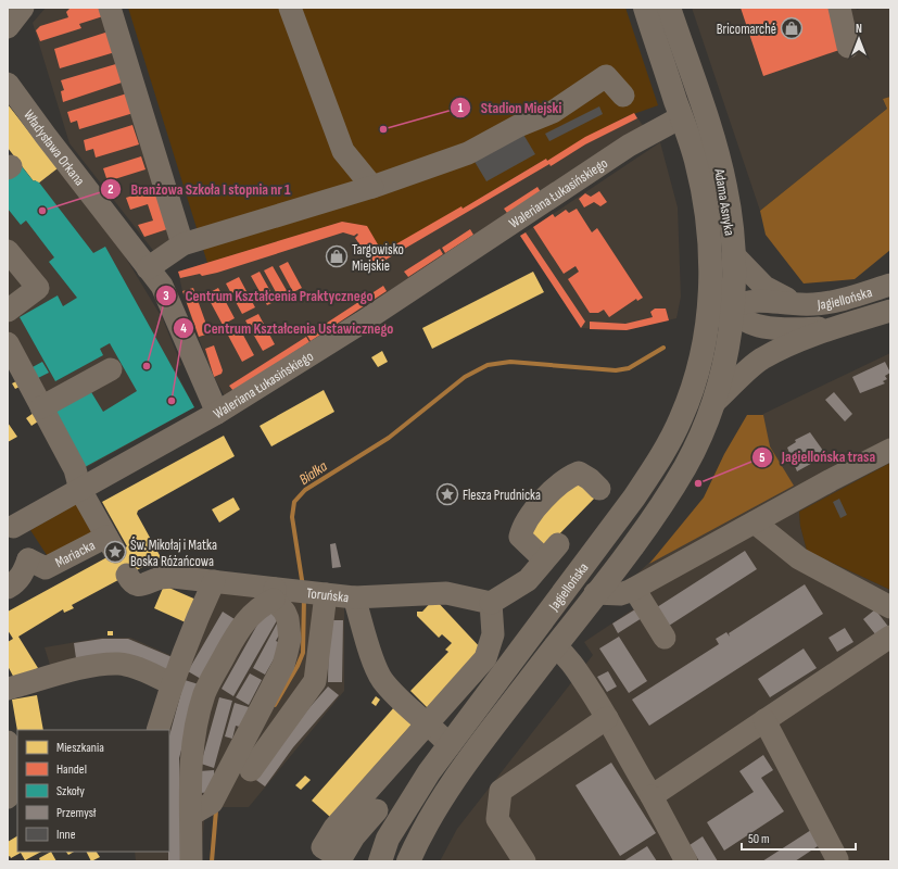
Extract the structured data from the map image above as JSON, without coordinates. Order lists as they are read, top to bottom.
{
  "streets": {
    "main road": ["Adama Asnyka", "Jagiellońska"],
    "street": [
      "Władysława Orkana",
      "Waleriana Łukasińskiego",
      "Mariacka",
      "Toruńska"
    ]
  },
  "crossings": [
    ["Władysława Orkana", "Waleriana Łukasińskiego"],
    ["Waleriana Łukasińskiego", "Adama Asnyka"],
    ["Waleriana Łukasińskiego", "Mariacka"],
    ["Adama Asnyka", "Jagiellońska"],
    ["Jagiellońska", "Toruńska"]
  ],
  "water": ["Białka"],
  "places": {
    "shop": ["Bricomarché", "Targowisko Miejskie"],
    "other": [
      "Stadion Miejski",
      "Branżowa Szkoła I stopnia nr 1",
      "Centrum Kształcenia Praktycznego",
      "Centrum Kształcenia Ustawicznego",
      "Jagiellońska trasa"
    ],
    "place": ["Flesza Prudnicka", "Św. Mikołaj i Matka Boska Różańcowa"]
  },
  "legend": [
    "Mieszkania",
    "Handel",
    "Szkoły",
    "Przemysł",
    "Inne"
  ],
  "scale_bar": "50 m",
  "north": "top"
}
